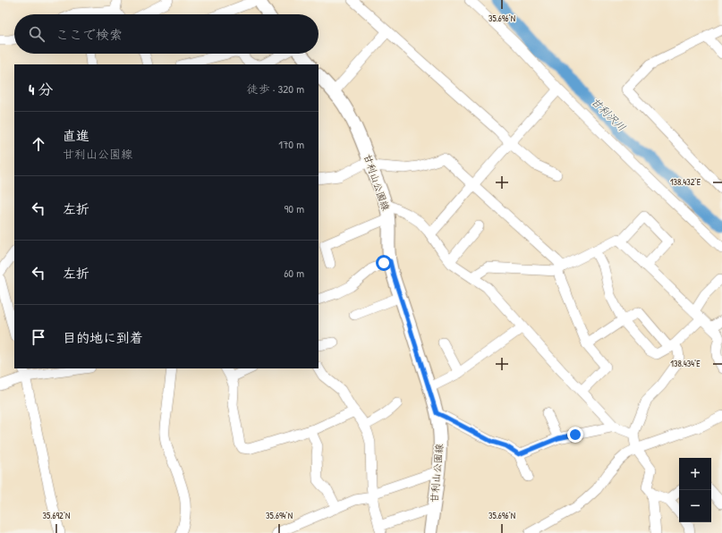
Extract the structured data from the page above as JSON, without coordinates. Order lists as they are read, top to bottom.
{
  "streets": {
    "main road": ["甘利山公園線"]
  },
  "water": ["甘利沢川"],
  "page": {
    "search": "ここで検索",
    "heading": ["4 分", "徒歩 · 320 m"],
    "list": [
      ["直進", "甘利山公園線", "170 m"],
      ["左折", "90 m"],
      ["左折", "60 m"],
      "目的地に到着"
    ],
    "map_buttons": ["+", "−"]
  },
  "coordinates": [
    "35.696°N",
    "138.432°E",
    "138.434°E",
    "35.692°N",
    "35.694°N"
  ]
}
